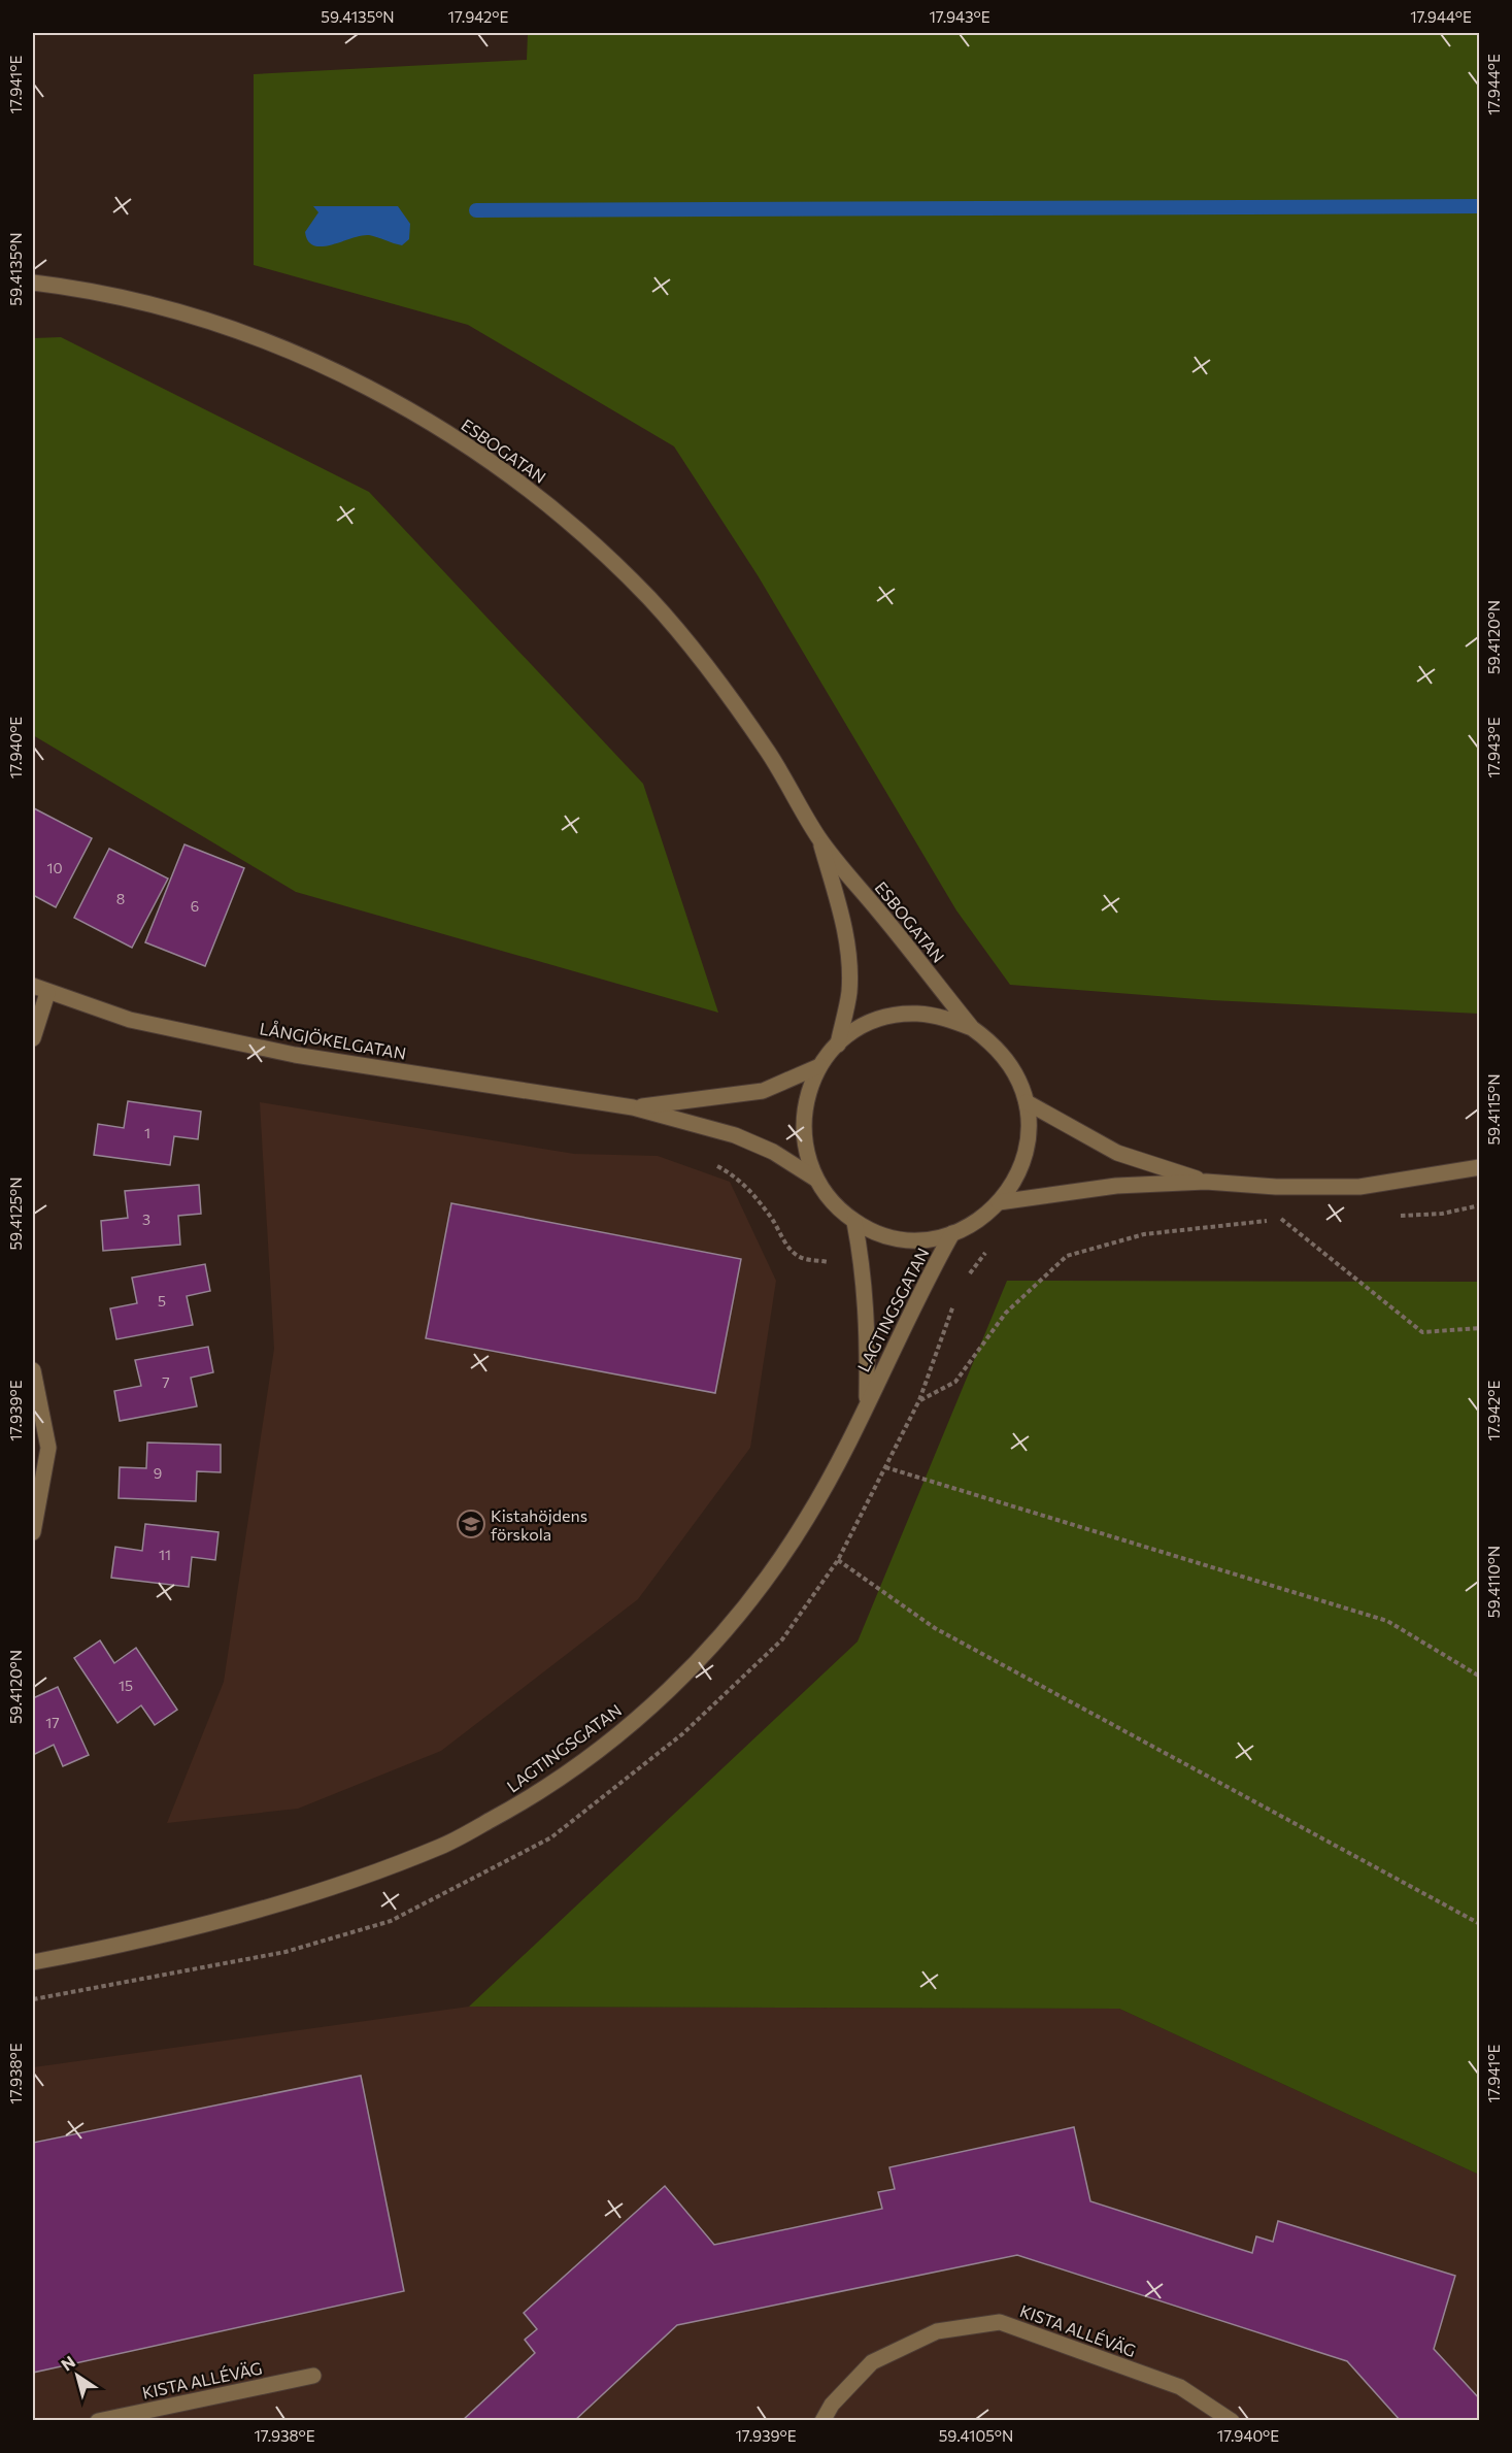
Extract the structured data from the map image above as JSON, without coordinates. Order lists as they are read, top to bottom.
{
  "streets": {
    "street": [
      "ESBOGATAN",
      "LÅNGJÖKELGATAN",
      "LAGTINGSGATAN",
      "KISTA ALLÉVÄG"
    ]
  },
  "places": {
    "school or university": ["Kistahöjdens förskola"]
  },
  "house_numbers": [
    "10",
    "8",
    "6",
    "1",
    "3",
    "5",
    "7",
    "9",
    "11",
    "15",
    "17"
  ],
  "north": "top left",
  "coordinates": [
    "59.4135°N",
    "17.942°E",
    "17.943°E",
    "17.944°E",
    "17.941°E",
    "59.4120°N",
    "17.940°E",
    "59.4115°N",
    "59.4125°N",
    "17.939°E",
    "59.4110°N",
    "17.938°E",
    "59.4105°N"
  ]
}
